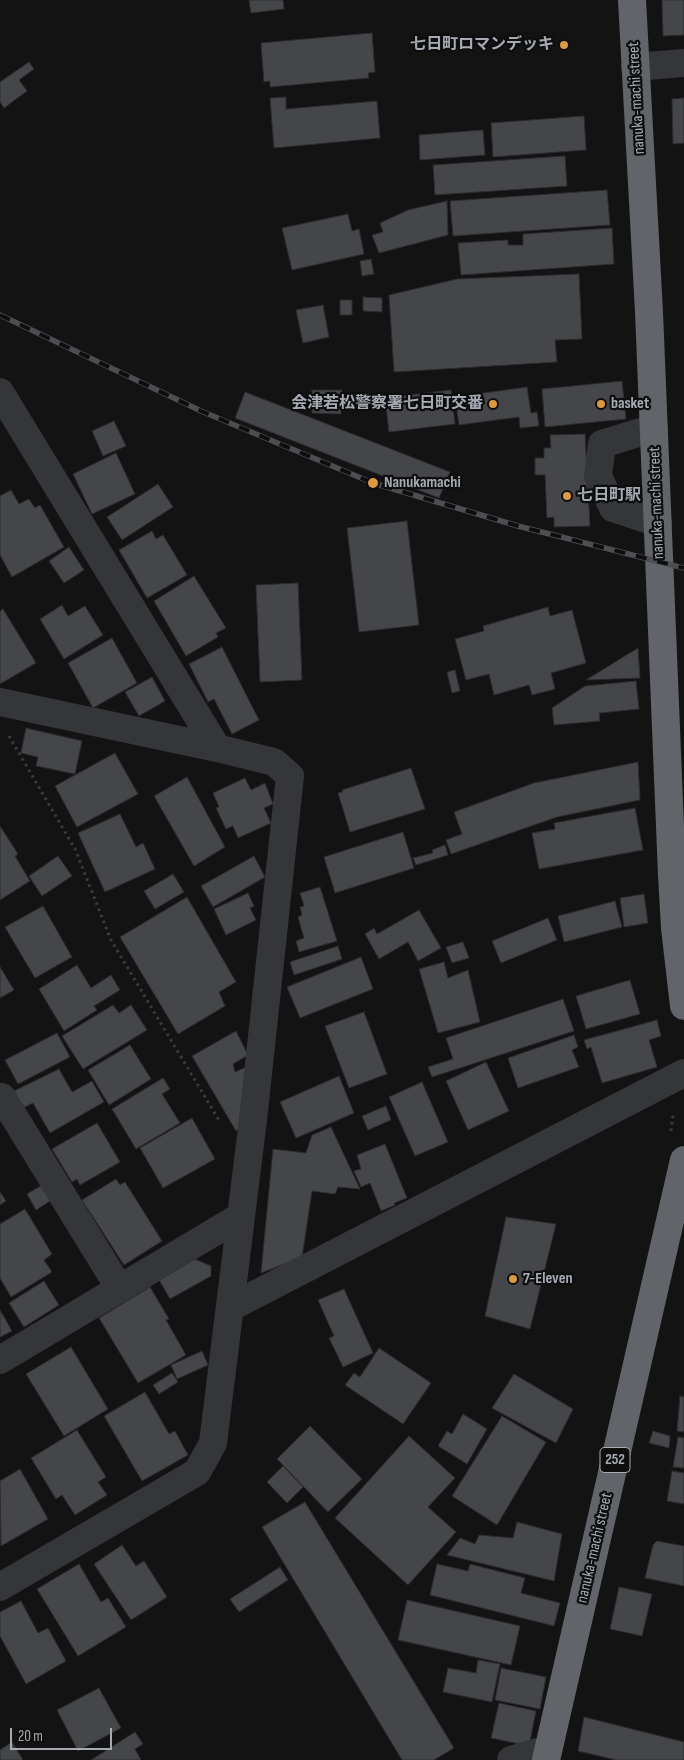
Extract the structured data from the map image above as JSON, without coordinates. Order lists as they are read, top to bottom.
{
  "streets": {
    "highway": ["nanuka-machi street", "252"]
  },
  "places": [
    "七日町ロマンデッキ",
    "会津若松警察署七日町交番",
    "basket",
    "Nanukamachi",
    "七日町駅",
    "7-Eleven"
  ],
  "scale_bar": "20 m"
}
